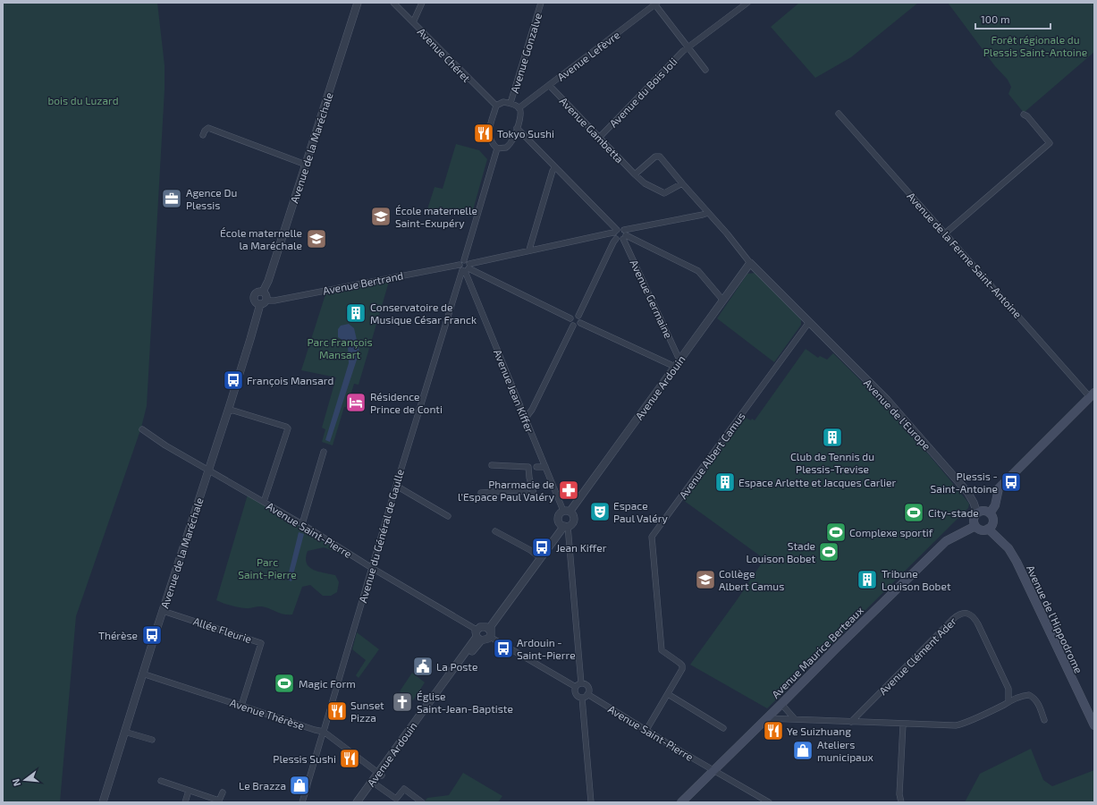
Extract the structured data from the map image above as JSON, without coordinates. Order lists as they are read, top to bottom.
{
  "streets": {
    "main road": ["Avenue de l'Hippodrome", "Avenue Maurice Berteaux"],
    "street": [
      "Avenue Gonzalve",
      "Avenue Chéret",
      "Avenue Lefèvre",
      "Avenue du Bois Joli",
      "Avenue Gambetta",
      "Avenue de la Maréchale",
      "Avenue de la Ferme Saint-Antoine",
      "Avenue Bertrand",
      "Avenue Germaine",
      "Avenue Ardouin",
      "Avenue Jean Kiffer",
      "Avenue de l'Europe",
      "Avenue Albert Camus",
      "Avenue Saint-Pierre",
      "Avenue du Général de Gaulle",
      "Allée Fleurie",
      "Avenue Clément Ader",
      "Avenue Thérèse"
    ]
  },
  "crossings": [
    ["Avenue Lefèvre", "Avenue Gambetta"],
    ["Avenue du Bois Joli", "Avenue Gambetta"],
    ["Avenue de la Maréchale", "Avenue Bertrand"],
    ["Avenue de la Maréchale", "Avenue Saint-Pierre"],
    ["Avenue de la Maréchale", "Allée Fleurie"],
    ["Avenue de la Maréchale", "Avenue Thérèse"],
    ["Avenue Bertrand", "Avenue Jean Kiffer"],
    ["Avenue Bertrand", "Avenue du Général de Gaulle"],
    ["Avenue Germaine", "Avenue Ardouin"],
    ["Avenue Ardouin", "Avenue Jean Kiffer"],
    ["Avenue Ardouin", "Avenue de l'Europe"],
    ["Avenue Ardouin", "Avenue Saint-Pierre"],
    ["Avenue Ardouin", "Avenue Thérèse"],
    ["Avenue Jean Kiffer", "Avenue du Général de Gaulle"],
    ["Avenue de l'Europe", "Avenue Albert Camus"],
    ["Avenue de l'Europe", "Avenue de l'Hippodrome"],
    ["Avenue de l'Europe", "Avenue Maurice Berteaux"],
    ["Avenue Albert Camus", "Avenue Saint-Pierre"],
    ["Avenue Saint-Pierre", "Avenue du Général de Gaulle"],
    ["Avenue Saint-Pierre", "Avenue Maurice Berteaux"],
    ["Avenue du Général de Gaulle", "Avenue Thérèse"],
    ["Avenue de l'Hippodrome", "Avenue Maurice Berteaux"],
    ["Allée Fleurie", "Avenue Thérèse"]
  ],
  "parks": [
    "Forêt régionale du Plessis Saint-Antoine",
    "bois du Luzard",
    "Parc François Mansart",
    "Parc Saint-Pierre"
  ],
  "places": {
    "restaurant": [
      "Tokyo Sushi",
      "Sunset Pizza",
      "Ye Suizhuang",
      "Plessis Sushi"
    ],
    "office": ["Agence Du Plessis"],
    "school or university": ["École maternelle Saint-Exupéry", "École maternelle la Maréchale", "Collège Albert Camus"],
    "building": [
      "Conservatoire de Musique César Franck",
      "Club de Tennis du Plessis-Trevise",
      "Espace Arlette et Jacques Carlier",
      "Tribune Louison Bobet"
    ],
    "bus stop": [
      "François Mansard",
      "Plessis - Saint-Antoine",
      "Jean Kiffer",
      "Thérèse",
      "Ardouin - Saint-Pierre"
    ],
    "hotel": ["Résidence Prince de Conti"],
    "pharmacy": ["Pharmacie de l'Espace Paul Valéry"],
    "theatre": ["Espace Paul Valéry"],
    "sports": [
      "City-stade",
      "Complexe sportif",
      "Stade Louison Bobet",
      "Magic Form"
    ],
    "public building": ["La Poste"],
    "church": ["Église Saint-Jean-Baptiste"],
    "shop": ["Ateliers municipaux", "Le Brazza"]
  },
  "scale_bar": "100 m",
  "north": "left"
}
